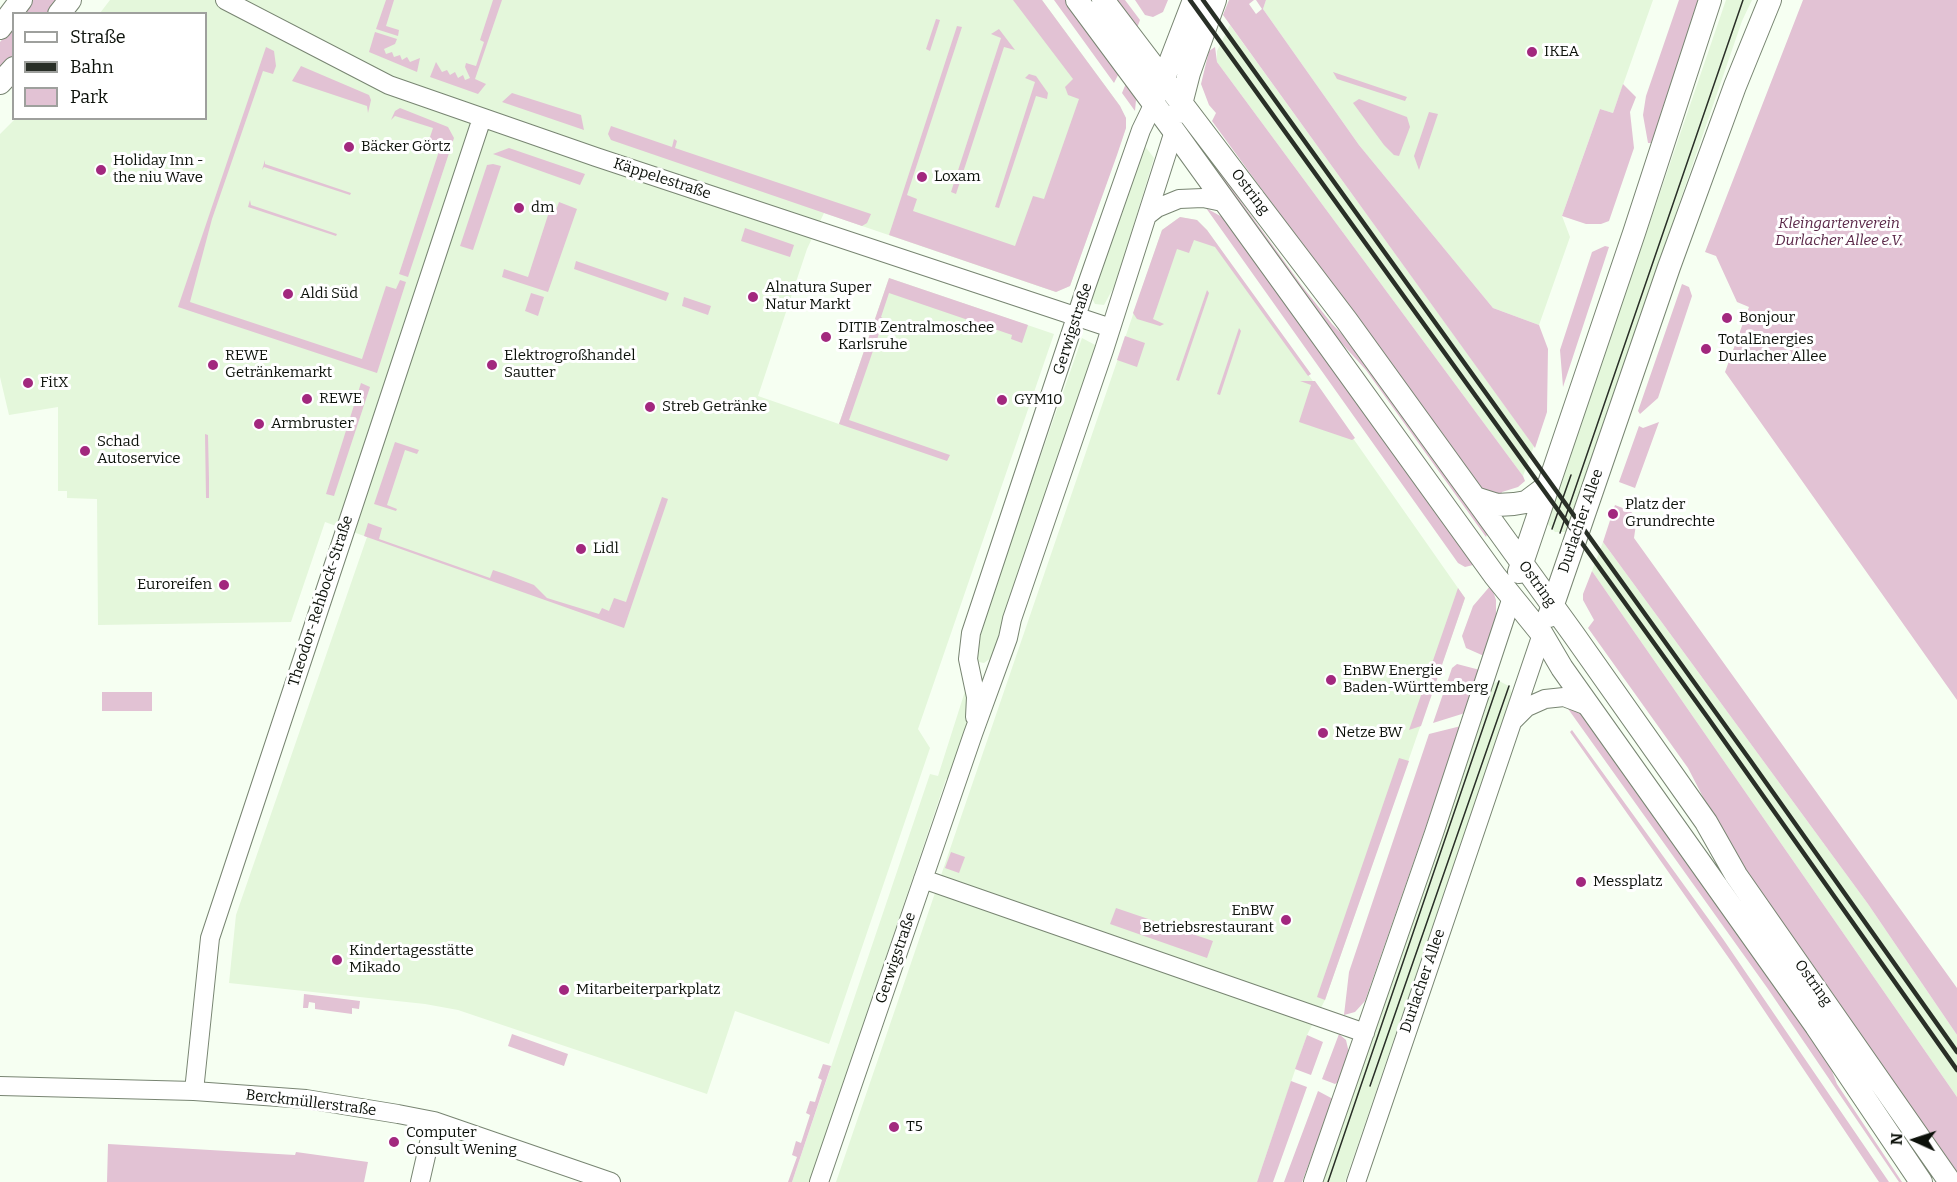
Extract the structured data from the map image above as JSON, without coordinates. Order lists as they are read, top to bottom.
{
  "streets": {
    "main road": ["Ostring", "Gerwigstraße", "Durlacher Allee"],
    "street": ["Käppelestraße", "Theodor-Rehbock-Straße", "Berckmüllerstraße"]
  },
  "crossings": [
    ["Käppelestraße", "Gerwigstraße"],
    ["Käppelestraße", "Theodor-Rehbock-Straße"],
    ["Ostring", "Gerwigstraße"],
    ["Ostring", "Durlacher Allee"],
    ["Theodor-Rehbock-Straße", "Berckmüllerstraße"]
  ],
  "parks": ["Kleingartenverein Durlacher Allee e.V."],
  "places": [
    "IKEA",
    "Bäcker Görtz",
    "Holiday Inn - the niu Wave",
    "Loxam",
    "dm",
    "Aldi Süd",
    "Alnatura Super Natur Markt",
    "Bonjour",
    "DITIB Zentralmoschee Karlsruhe",
    "TotalEnergies Durlacher Allee",
    "REWE Getränkemarkt",
    "Elektrogroßhandel Sautter",
    "FitX",
    "REWE",
    "GYM10",
    "Streb Getränke",
    "Armbruster",
    "Schad Autoservice",
    "Platz der Grundrechte",
    "Lidl",
    "Euroreifen",
    "EnBW Energie Baden-Württemberg",
    "Netze BW",
    "Messplatz",
    "EnBW Betriebsrestaurant",
    "Kindertagesstätte Mikado",
    "Mitarbeiterparkplatz",
    "T5",
    "Computer Consult Wening"
  ],
  "legend": ["Straße", "Bahn", "Park"],
  "north": "left"
}
